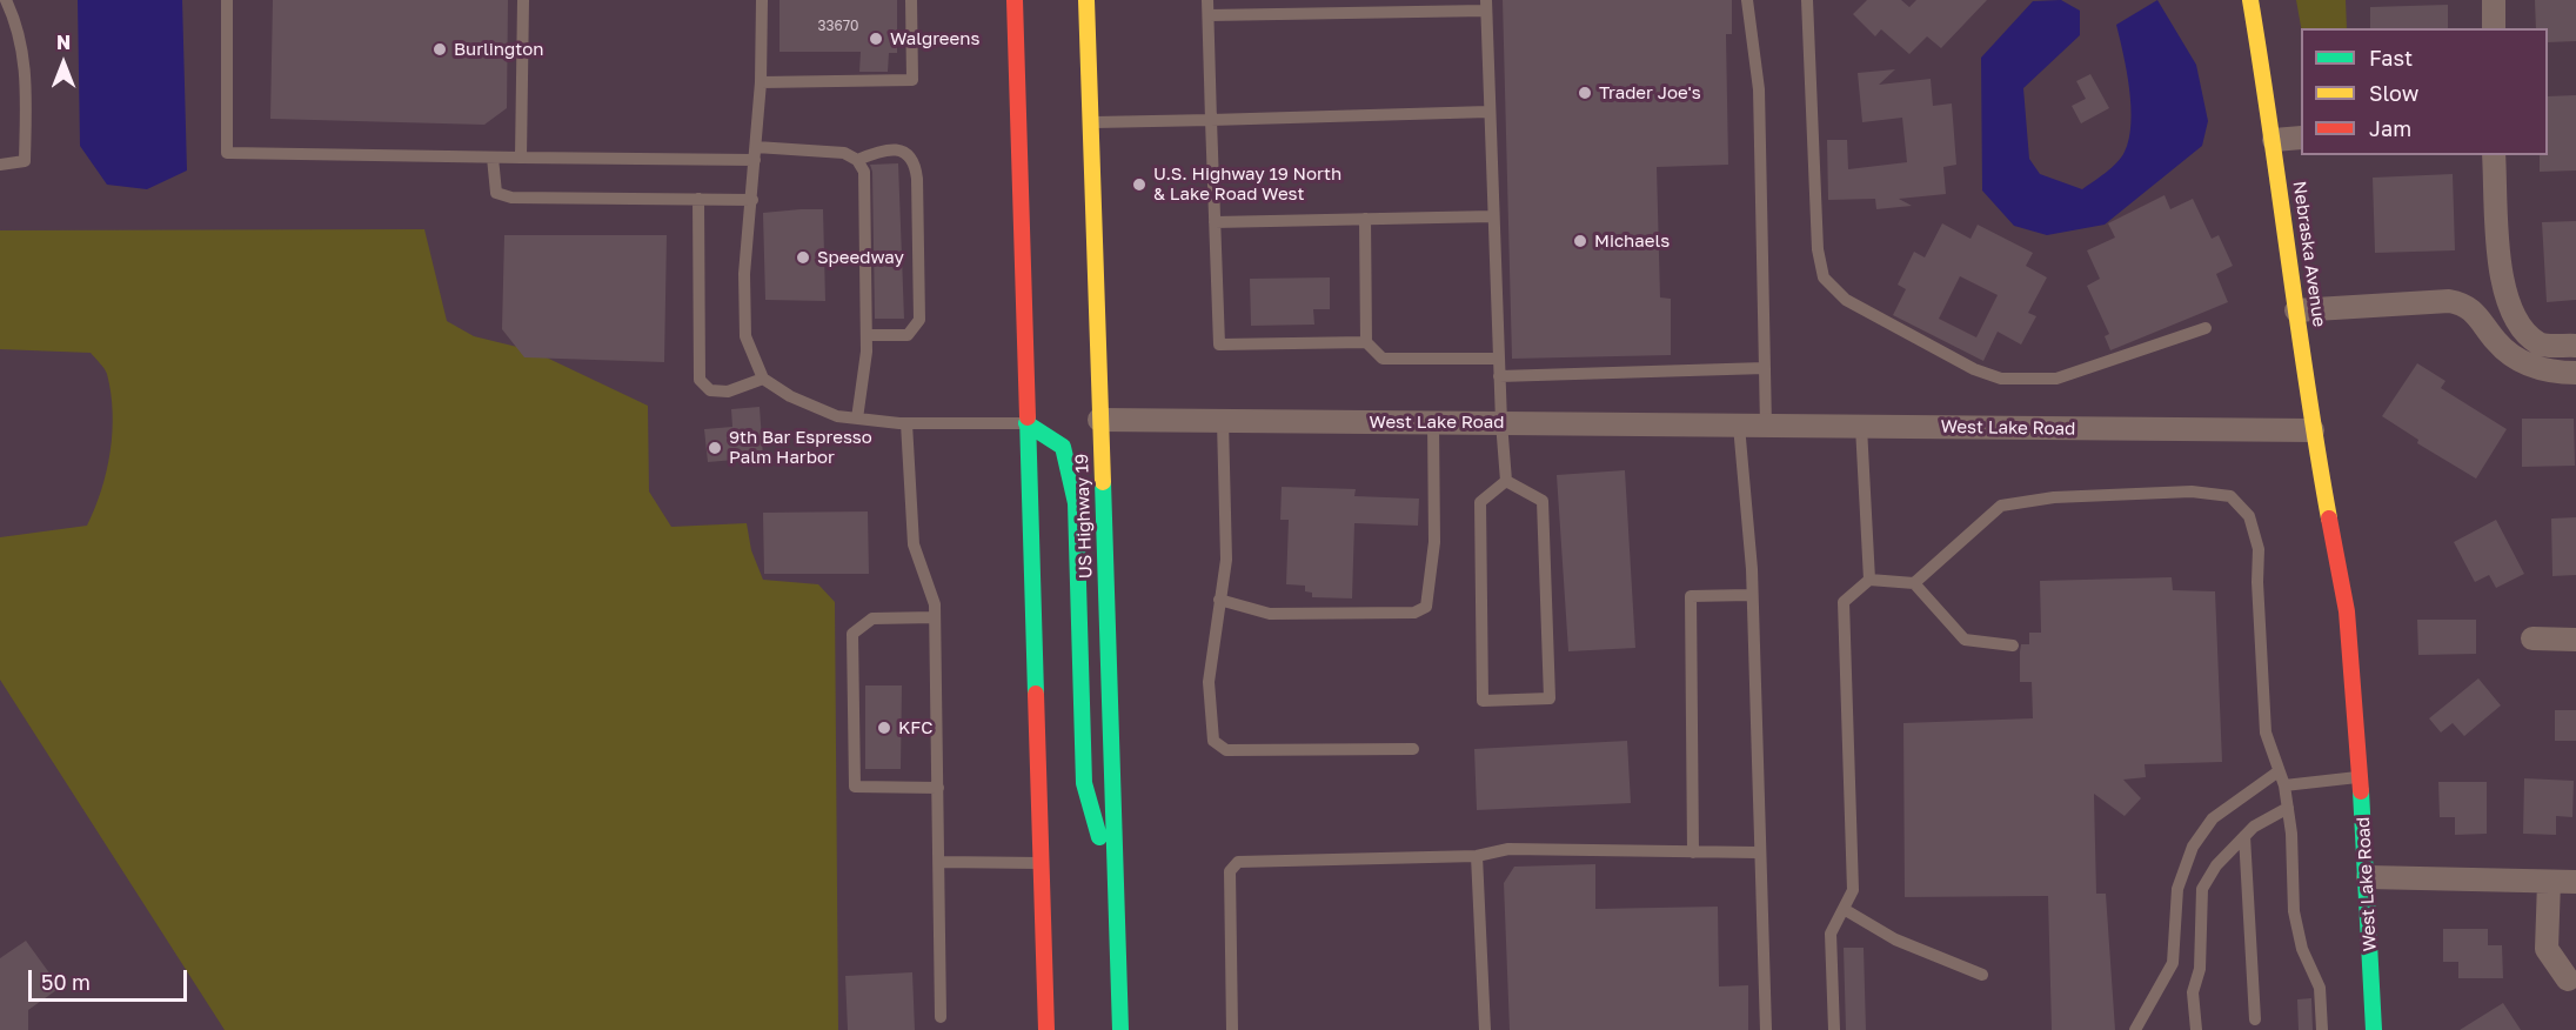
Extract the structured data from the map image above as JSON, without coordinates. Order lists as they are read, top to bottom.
{
  "streets": {
    "main road": ["Nebraska Avenue", "West Lake Road", "US Highway 19"]
  },
  "crossings": [
    ["Nebraska Avenue", "West Lake Road"],
    ["West Lake Road", "US Highway 19"]
  ],
  "places": [
    "Walgreens",
    "Burlington",
    "Trader Joe's",
    "U.S. Highway 19 North & Lake Road West",
    "Michaels",
    "Speedway",
    "9th Bar Espresso Palm Harbor",
    "KFC"
  ],
  "house_numbers": ["33670"],
  "legend": ["Fast", "Slow", "Jam"],
  "scale_bar": "50 m",
  "north": "top"
}
